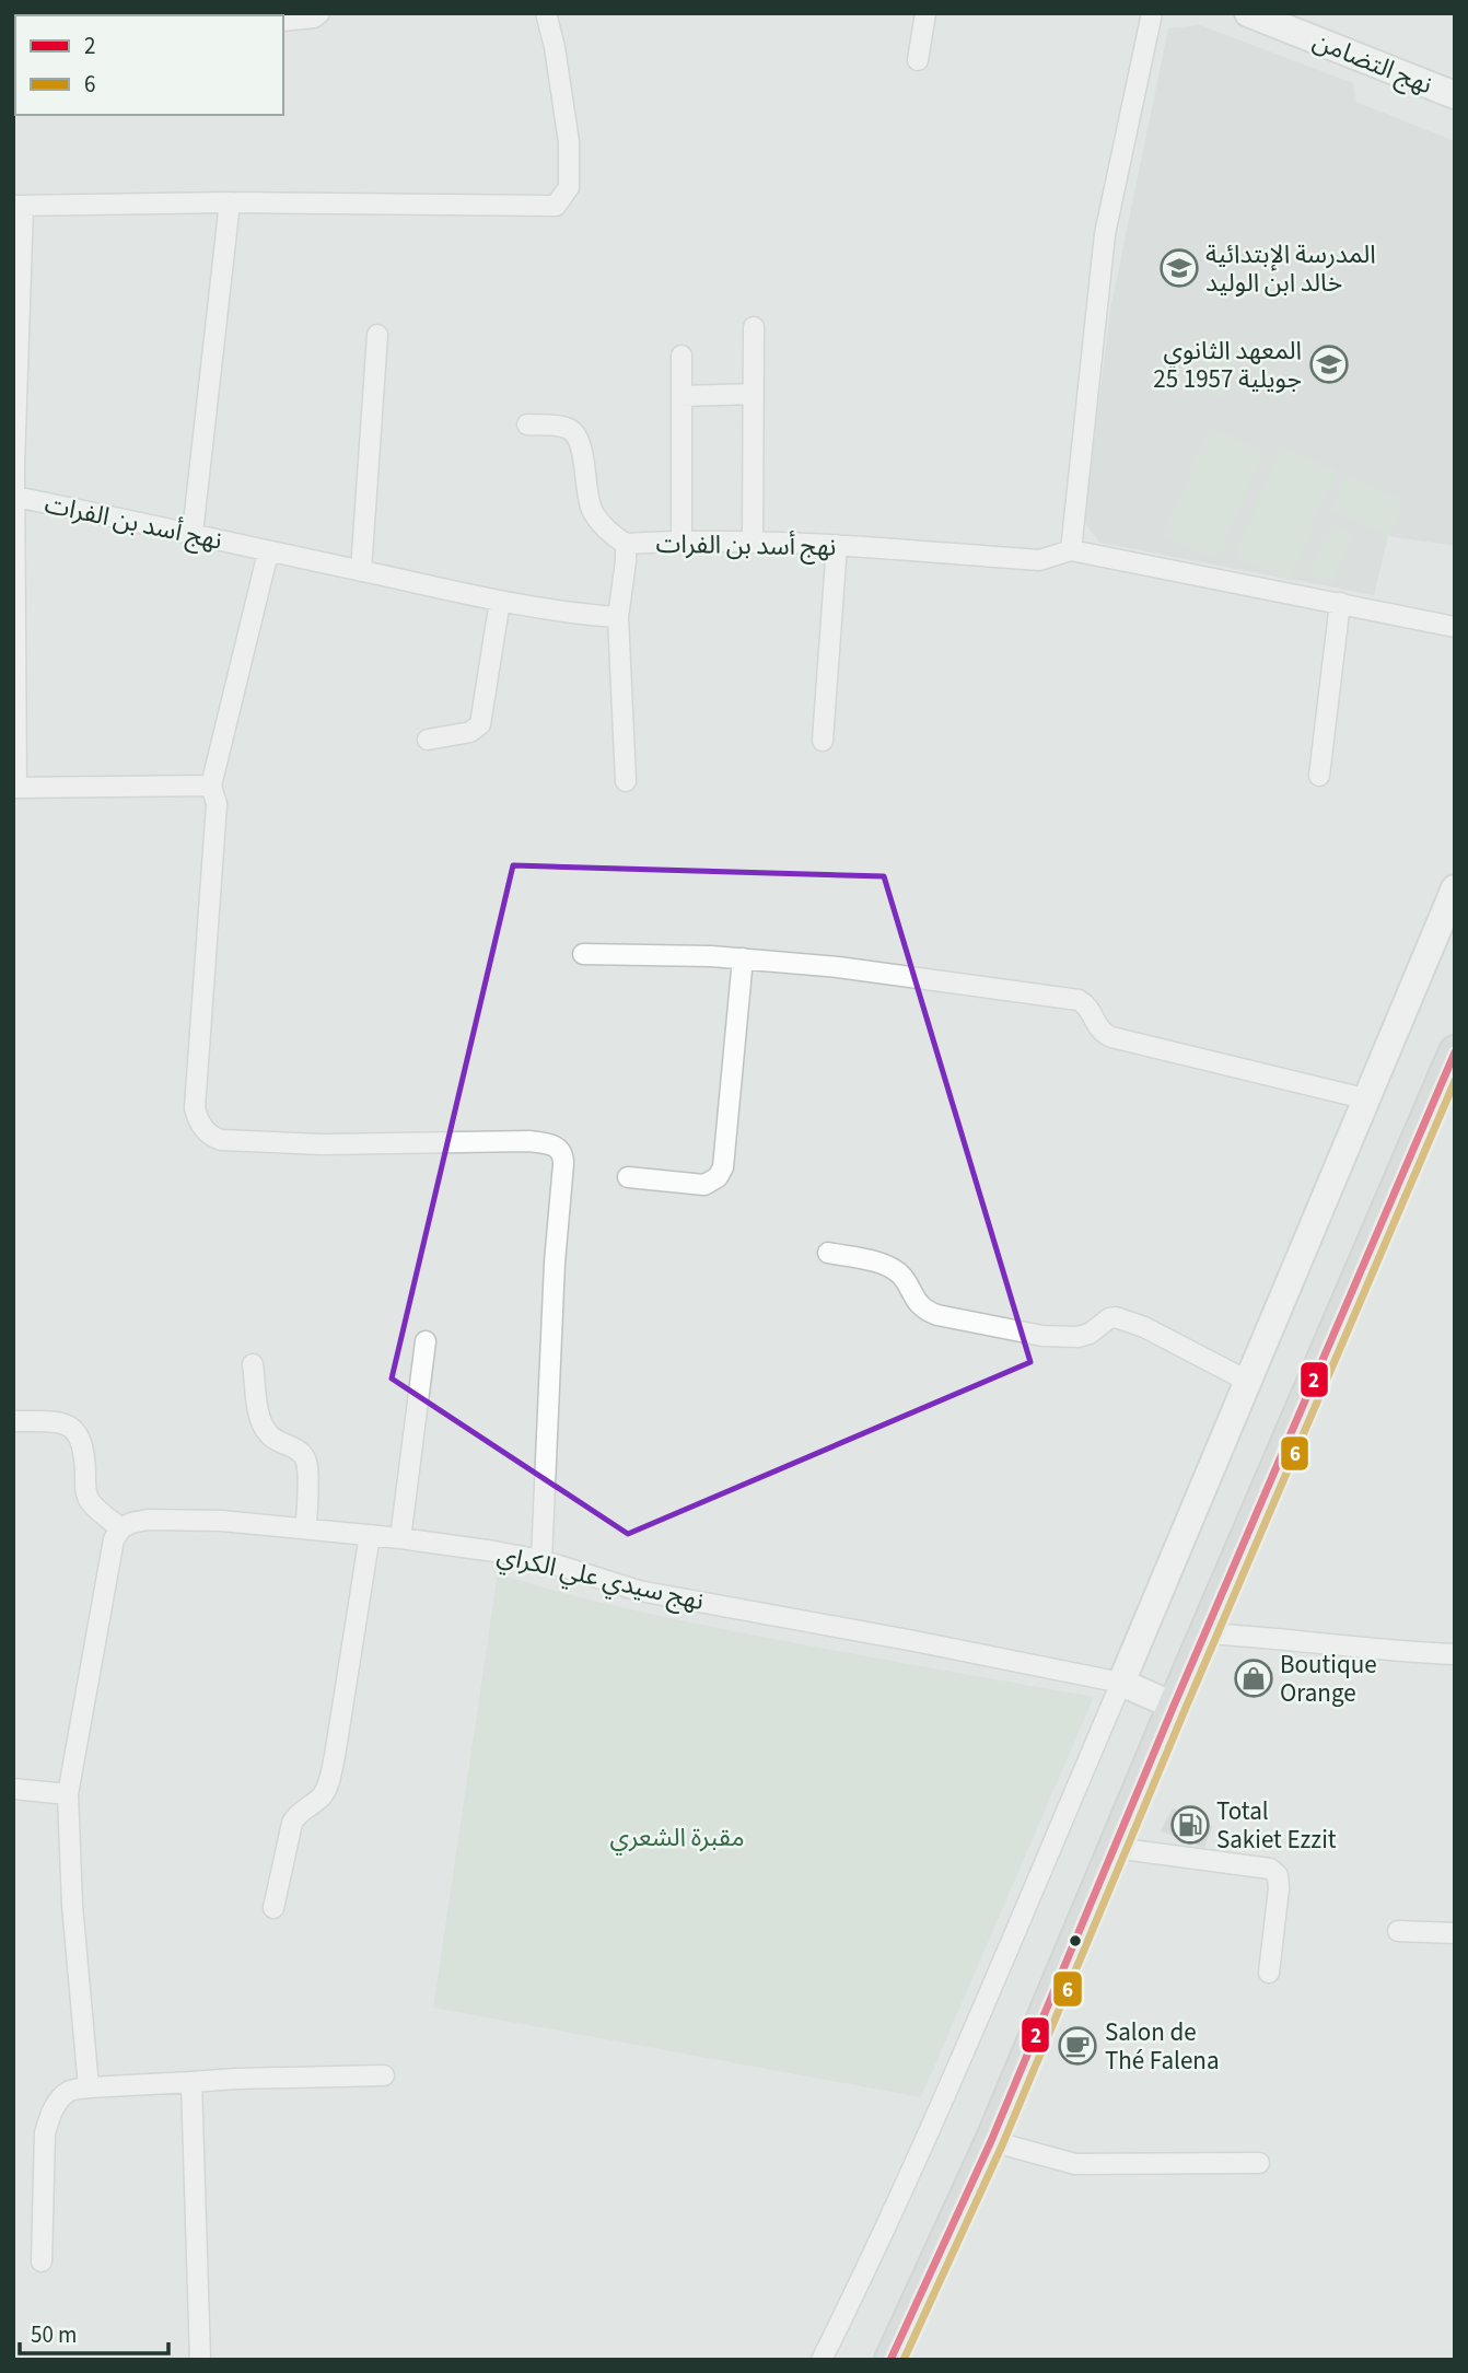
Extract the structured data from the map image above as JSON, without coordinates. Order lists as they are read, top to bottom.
{
  "streets": {
    "street": ["نهج التضامن", "نهج أسد بن الفرات", "نهج سيدي علي الكراي"]
  },
  "parks": ["مقبرة الشعري"],
  "places": {
    "school or university": ["المدرسة الإبتدائية خالد ابن الوليد", "المعهد الثانوي 25 جويلية 1957"],
    "shop": ["Boutique Orange"],
    "fuel station": ["Total Sakiet Ezzit"],
    "cafe": ["Salon de Thé Falena"]
  },
  "lines": ["transit line 2", "transit line 6"],
  "legend": ["2", "6"],
  "scale_bar": "50 m"
}
